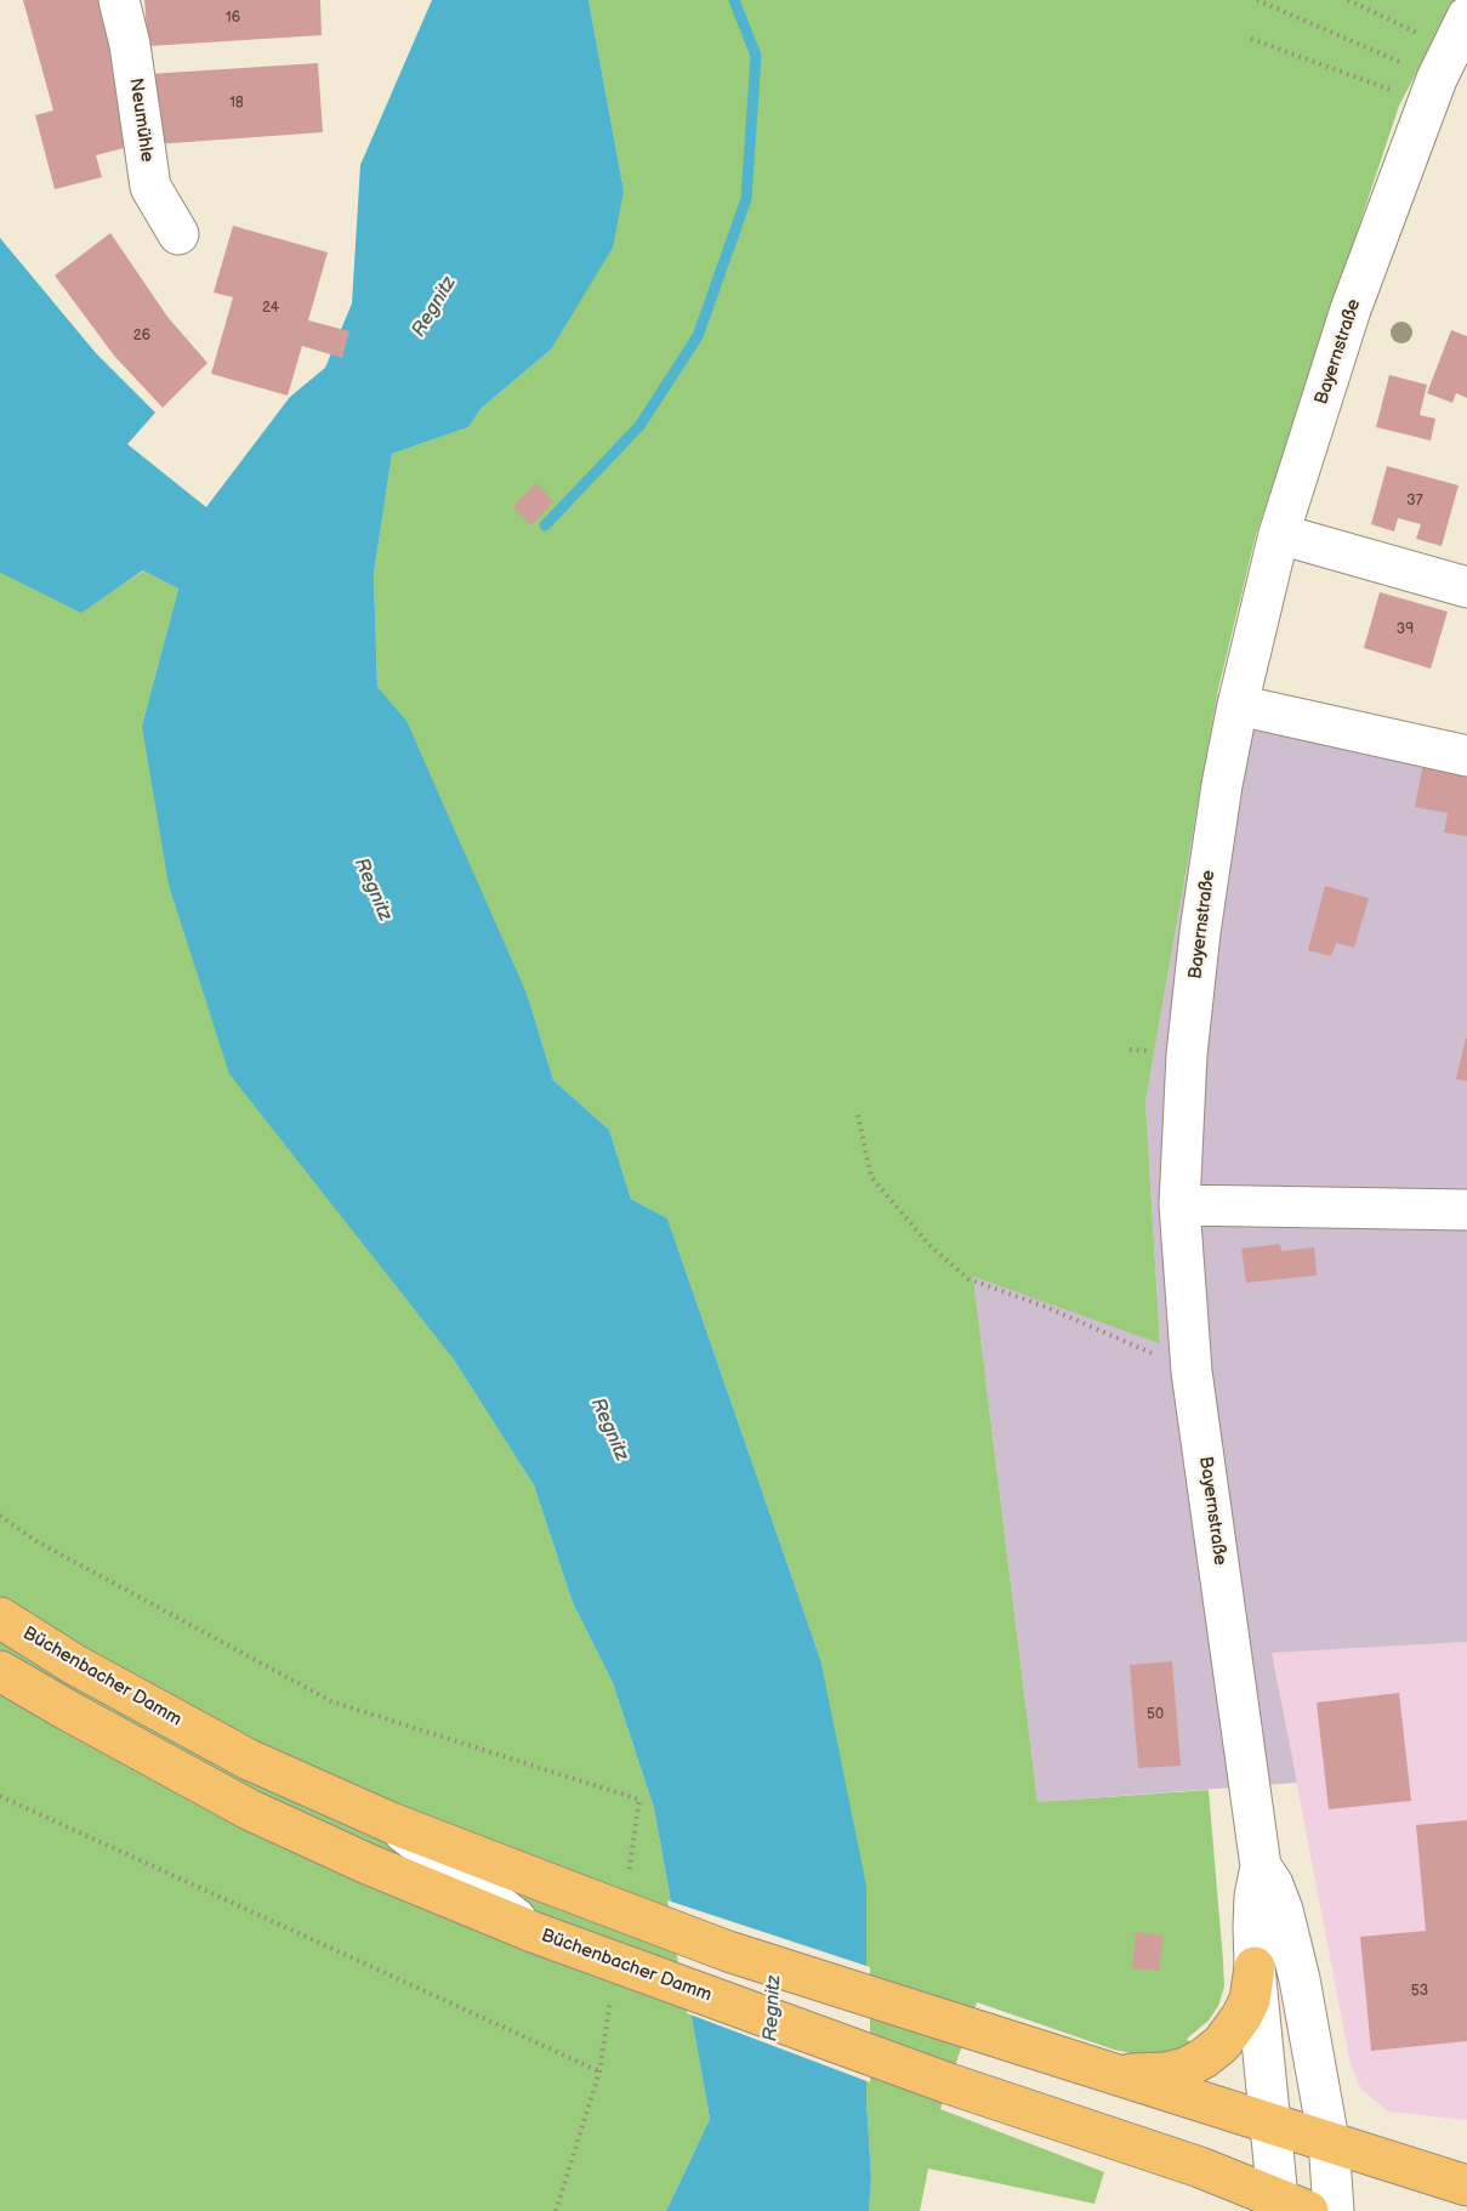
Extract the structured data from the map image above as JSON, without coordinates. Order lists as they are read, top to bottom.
{
  "streets": {
    "main road": ["Büchenbacher Damm"],
    "street": ["Neumühle", "Bayernstraße"]
  },
  "crossings": [
    ["Bayernstraße", "Büchenbacher Damm"]
  ],
  "water": ["Regnitz"],
  "house_numbers": [
    "16",
    "18",
    "24",
    "26",
    "37",
    "39",
    "50",
    "53"
  ]
}
